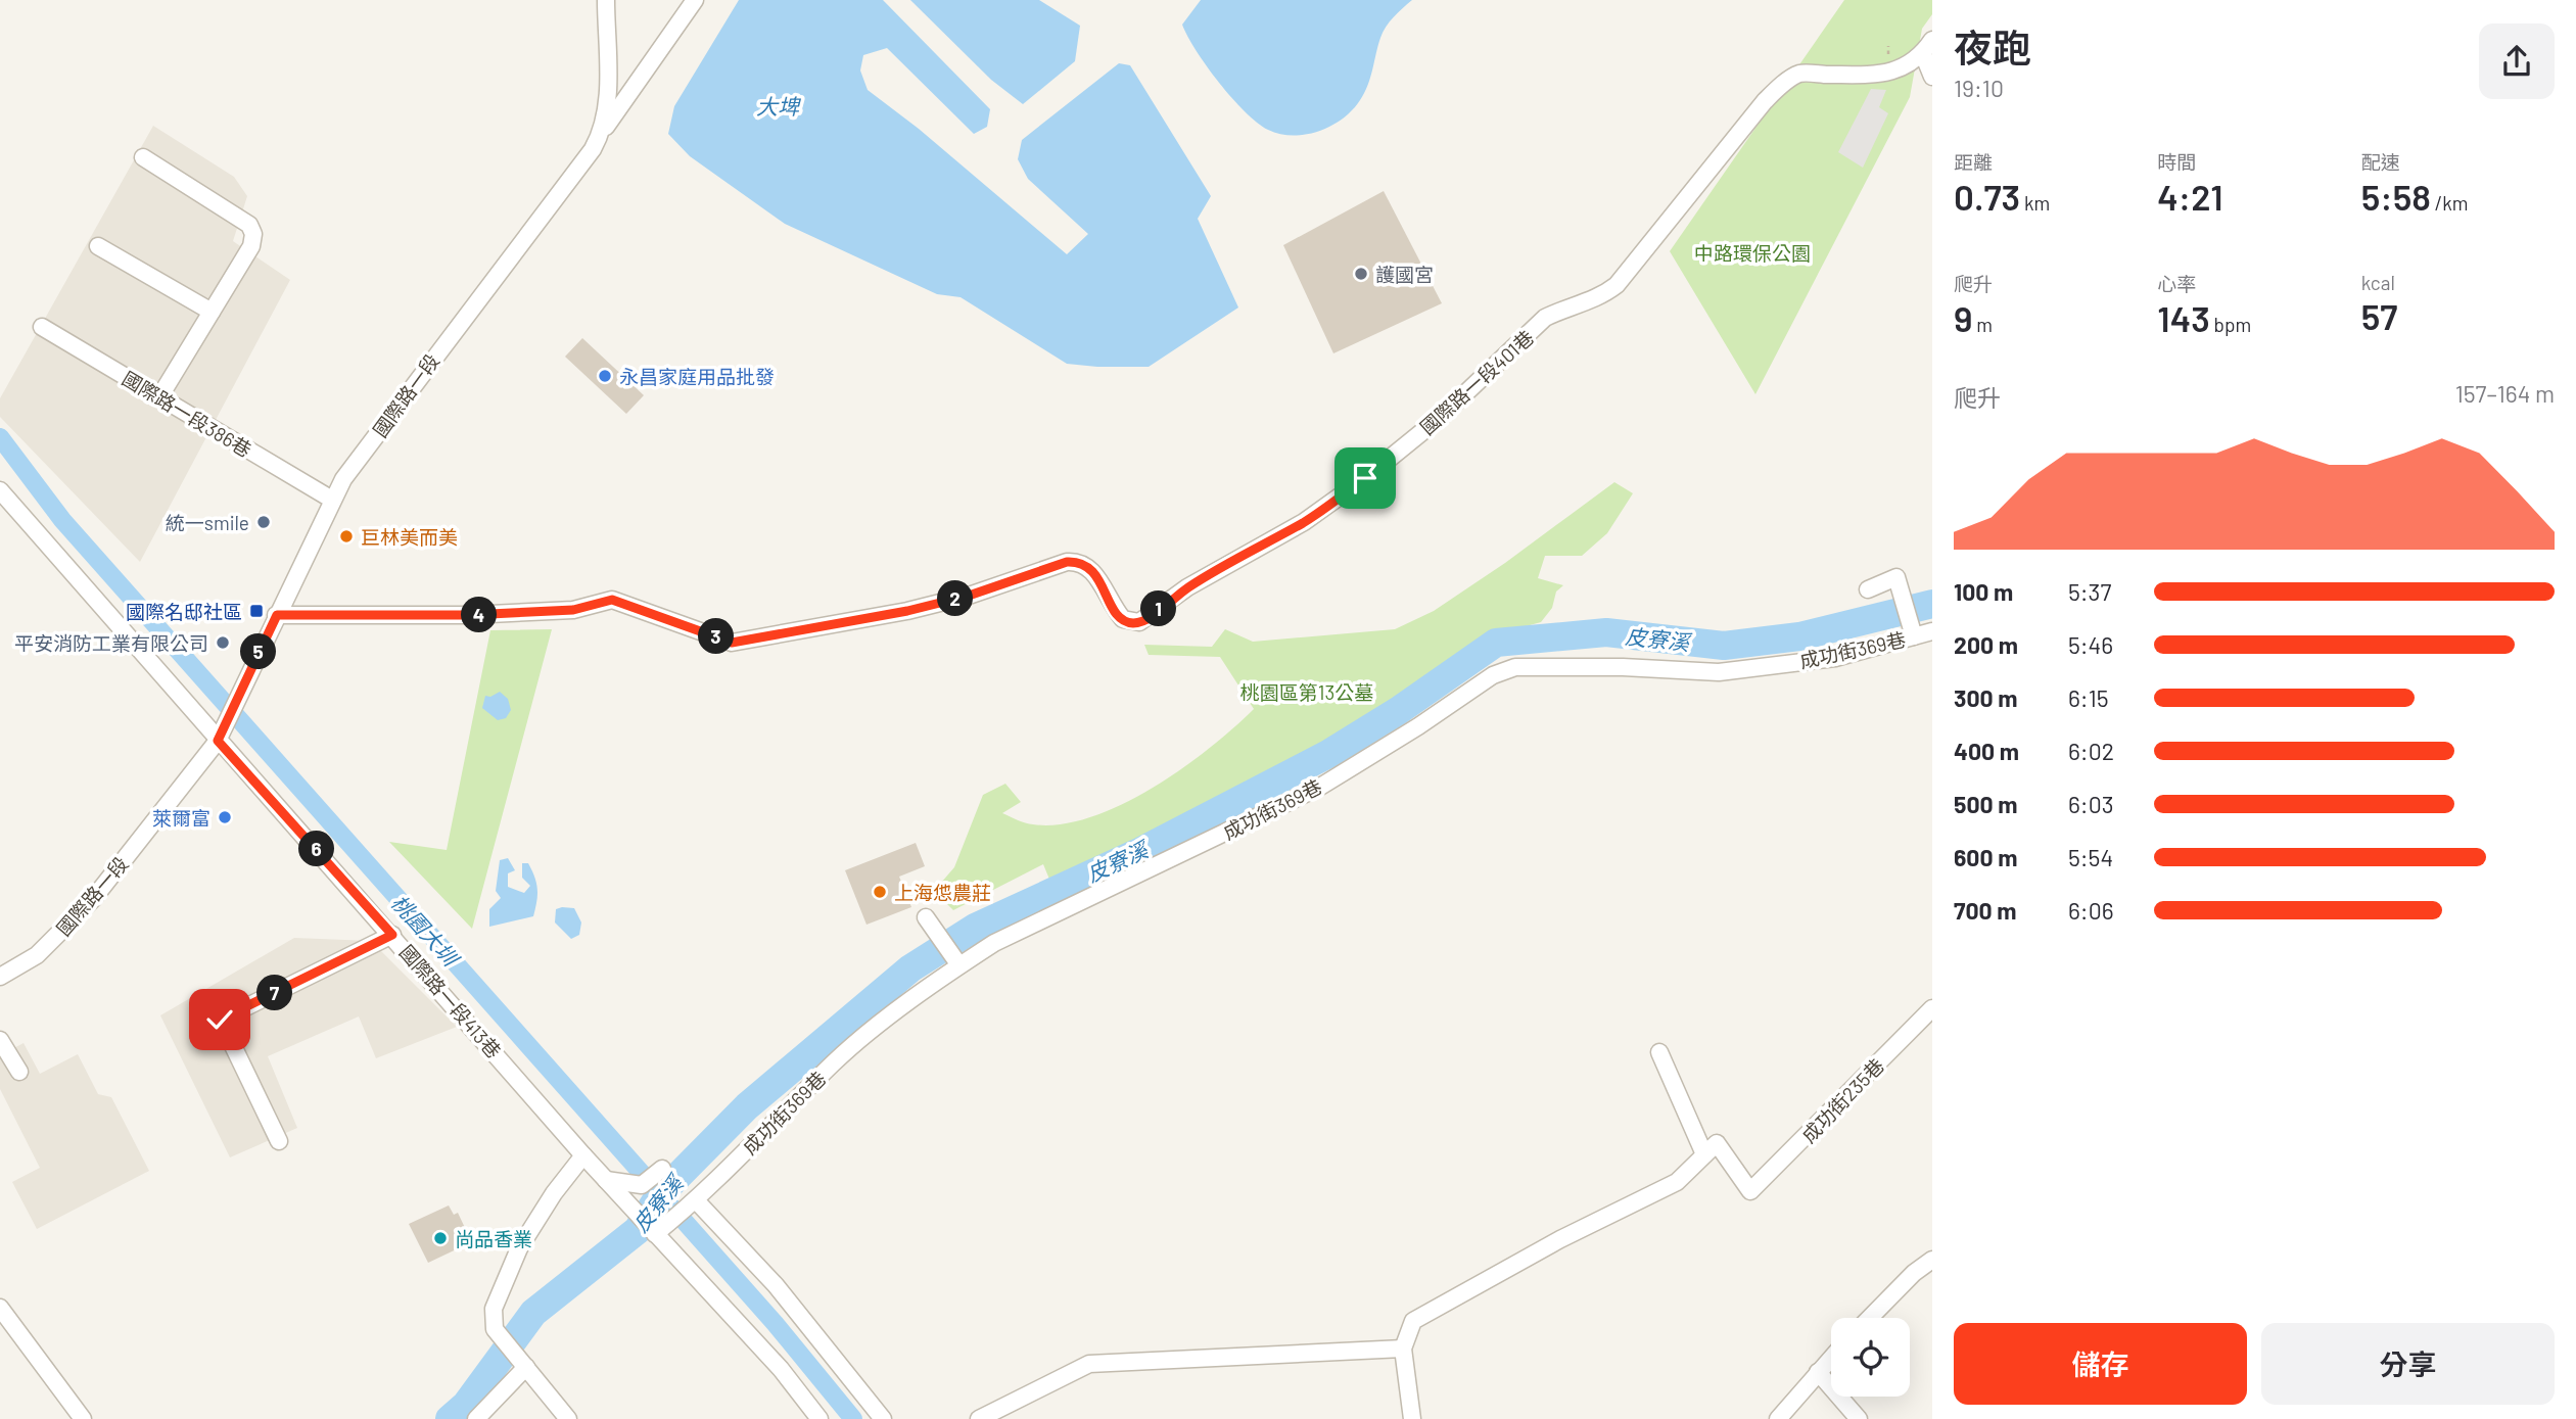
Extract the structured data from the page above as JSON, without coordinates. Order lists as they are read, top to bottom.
{
  "streets": {
    "street": [
      "國際路一段401巷",
      "國際路一段",
      "國際路一段386巷",
      "成功街369巷",
      "國際路一段413巷",
      "成功街235巷"
    ]
  },
  "crossings": [
    ["國際路一段401巷", "國際路一段"],
    ["國際路一段", "國際路一段386巷"],
    ["國際路一段", "國際路一段413巷"],
    ["成功街369巷", "國際路一段413巷"]
  ],
  "water": ["大埤", "皮寮溪", "桃園大圳"],
  "parks": ["中路環保公園", "桃園區第13公墓"],
  "places": {
    "other": [
      "護國宮",
      "永昌家庭用品批發",
      "統一smile",
      "巨林美而美",
      "平安消防工業有限公司",
      "萊爾富",
      "上海怹農莊",
      "尚品香業"
    ],
    "transit": ["國際名邸社區"]
  },
  "page": {
    "heading": ["夜跑", "19:10"],
    "stats": [
      ["距離", "0.73 km"],
      ["時間", "4:21"],
      ["配速", "5:58 /km"],
      ["爬升", "9 m"],
      ["心率", "143 bpm"],
      ["kcal", "57"]
    ],
    "chart": ["爬升", "157–164 m"],
    "list": [
      {
        "name": "100 m",
        "note": "5:37"
      },
      {
        "name": "200 m",
        "note": "5:46"
      },
      {
        "name": "300 m",
        "note": "6:15"
      },
      {
        "name": "400 m",
        "note": "6:02"
      },
      {
        "name": "500 m",
        "note": "6:03"
      },
      {
        "name": "600 m",
        "note": "5:54"
      },
      {
        "name": "700 m",
        "note": "6:06"
      }
    ],
    "pins": [
      "2",
      "1",
      "4",
      "3",
      "5",
      "6",
      "7"
    ],
    "buttons": ["儲存", "分享"]
  }
}
